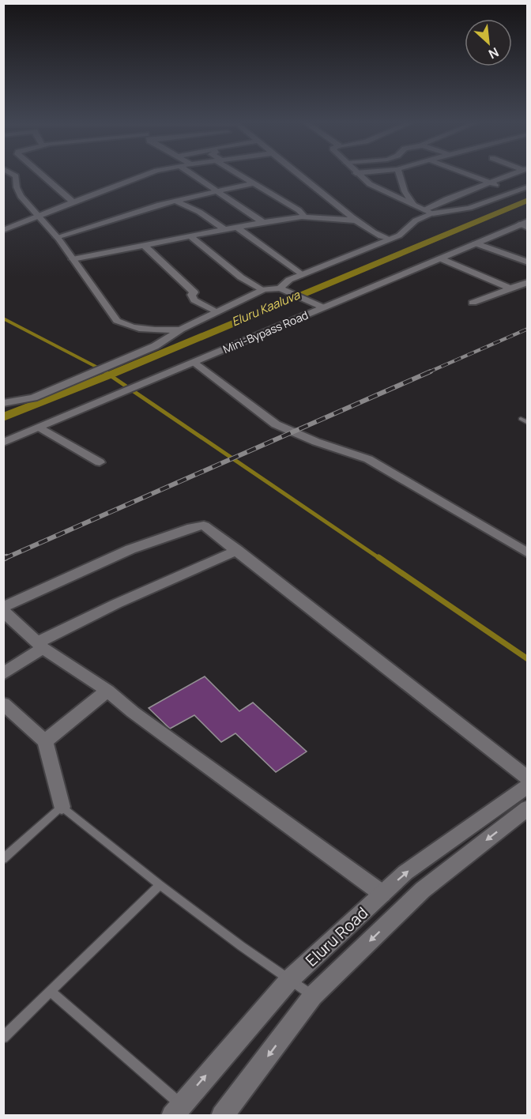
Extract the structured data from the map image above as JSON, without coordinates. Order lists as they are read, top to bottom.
{
  "streets": {
    "street": ["Mini-Bypass Road", "Eluru Road"]
  },
  "water": ["Eluru Kaaluva"],
  "north": "bottom right"
}
